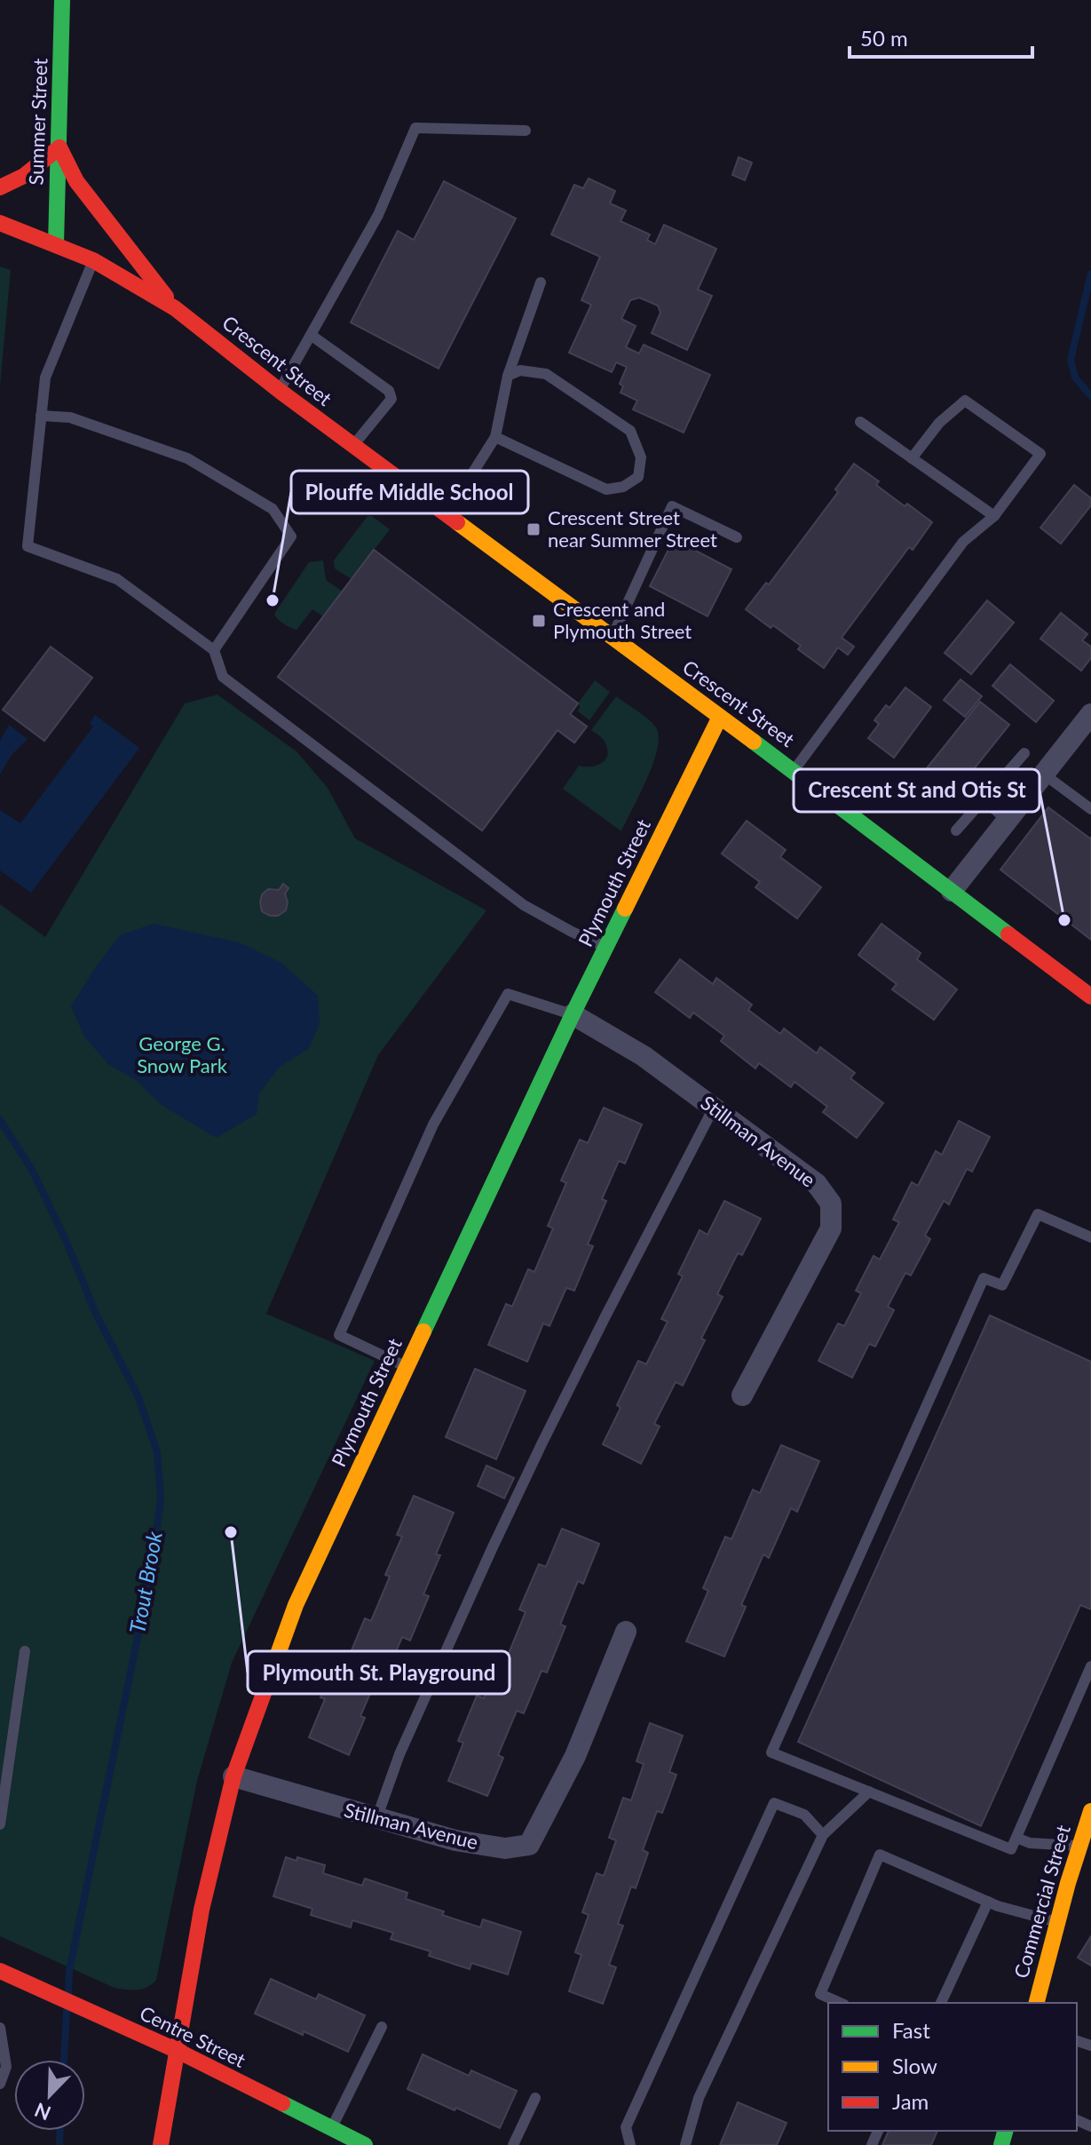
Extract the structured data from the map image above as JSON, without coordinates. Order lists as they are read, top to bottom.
{
  "streets": {
    "main road": [
      "Summer Street",
      "Crescent Street",
      "Plymouth Street",
      "Commercial Street",
      "Centre Street"
    ],
    "street": ["Stillman Avenue"]
  },
  "crossings": [
    ["Summer Street", "Crescent Street"],
    ["Crescent Street", "Plymouth Street"],
    ["Plymouth Street", "Stillman Avenue"],
    ["Plymouth Street", "Centre Street"]
  ],
  "water": ["Trout Brook"],
  "parks": ["George G. Snow Park"],
  "places": {
    "transit": ["Crescent Street near Summer Street", "Crescent and Plymouth Street"],
    "other": ["Plouffe Middle School", "Crescent St and Otis St", "Plymouth St. Playground"]
  },
  "legend": ["Fast", "Slow", "Jam"],
  "scale_bar": "50 m",
  "north": "bottom left"
}
